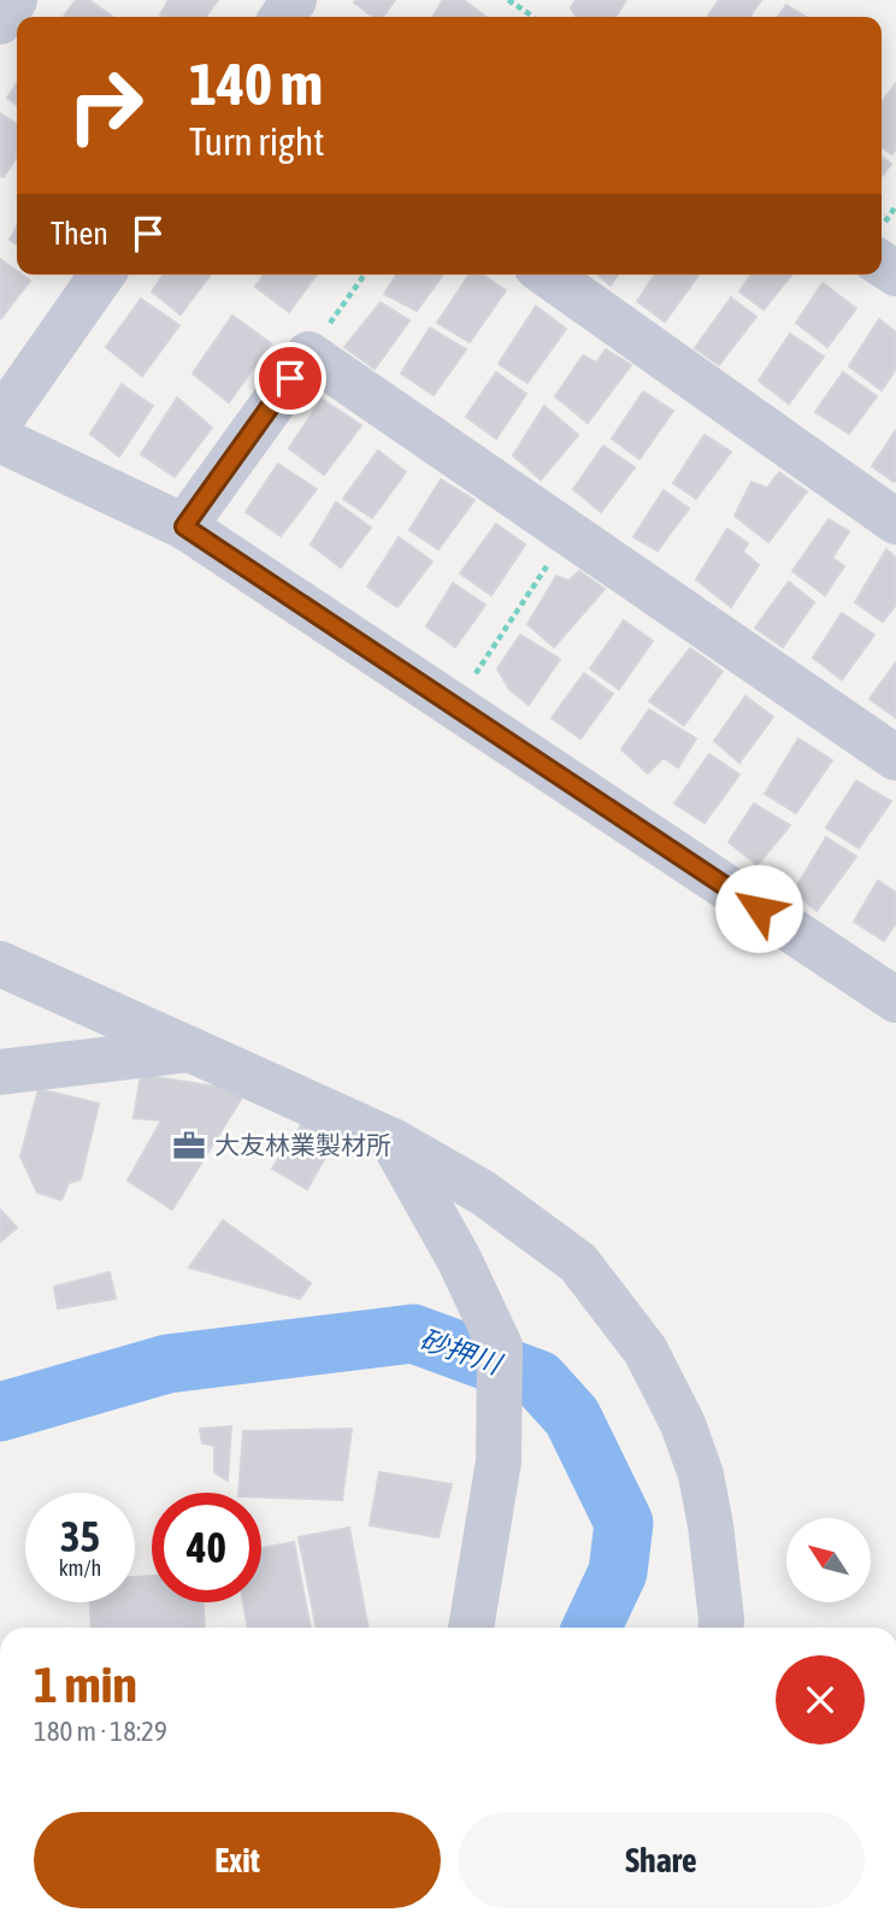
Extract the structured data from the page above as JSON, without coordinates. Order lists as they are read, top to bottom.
{
  "water": ["砂押川"],
  "places": {
    "office": ["大友林業製材所"]
  },
  "north": "top left",
  "page": {
    "turn": ["140 m", "Turn right"],
    "then": "Then",
    "speed": "35 km/h",
    "limit": "40",
    "heading": ["1 min", "180 m · 18:29"],
    "buttons": ["Exit", "Share"]
  }
}
